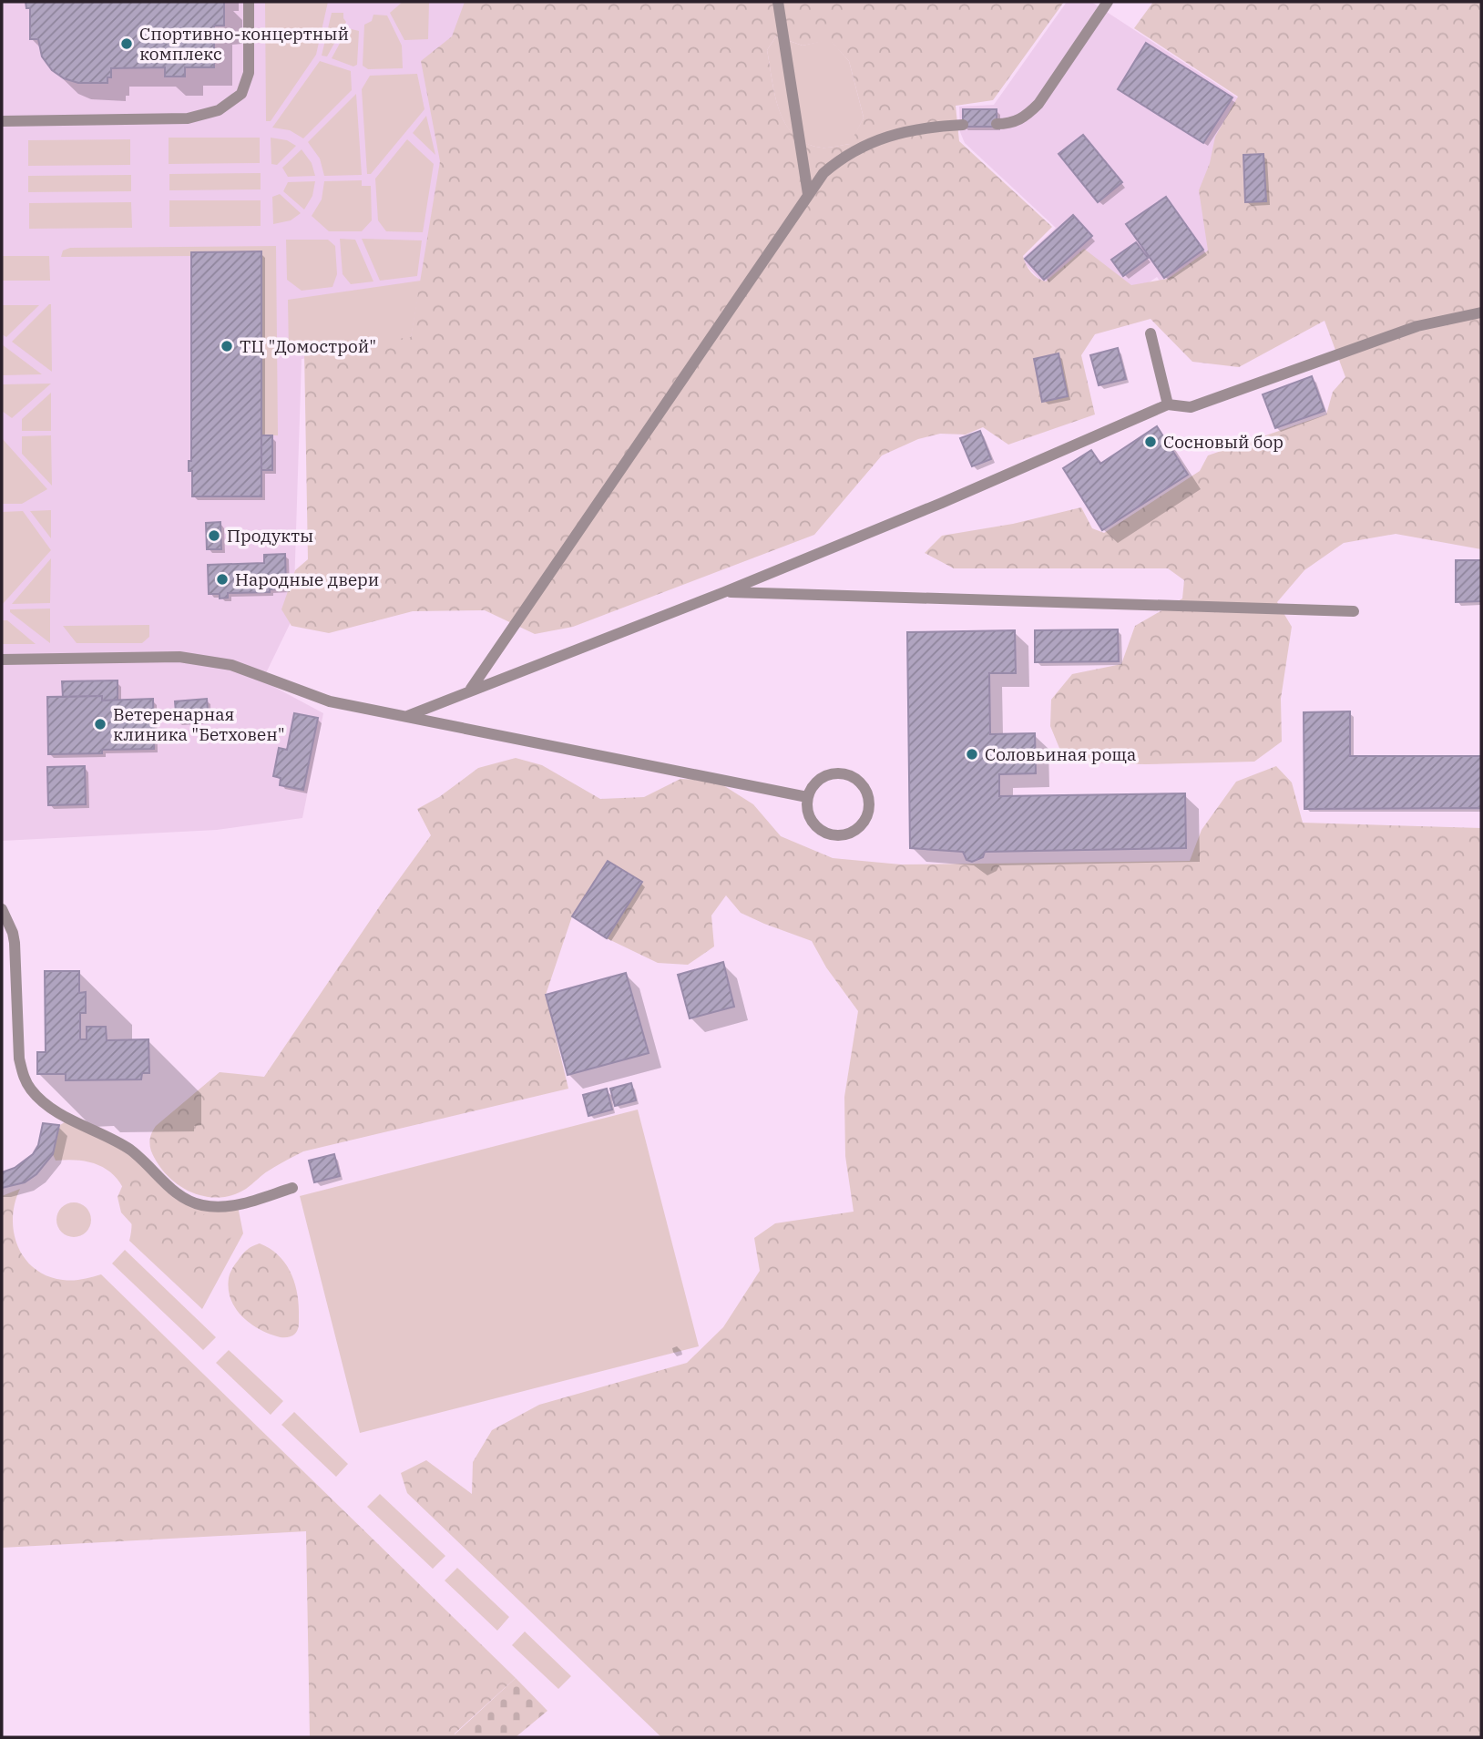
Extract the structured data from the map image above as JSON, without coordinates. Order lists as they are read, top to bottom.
{
  "places": [
    "Спортивно-концертный комплекс",
    "ТЦ \"Домострой\"",
    "Сосновый бор",
    "Продукты",
    "Народные двери",
    "Ветеренарная клиника \"Бетховен\"",
    "Соловьиная роща"
  ]
}
